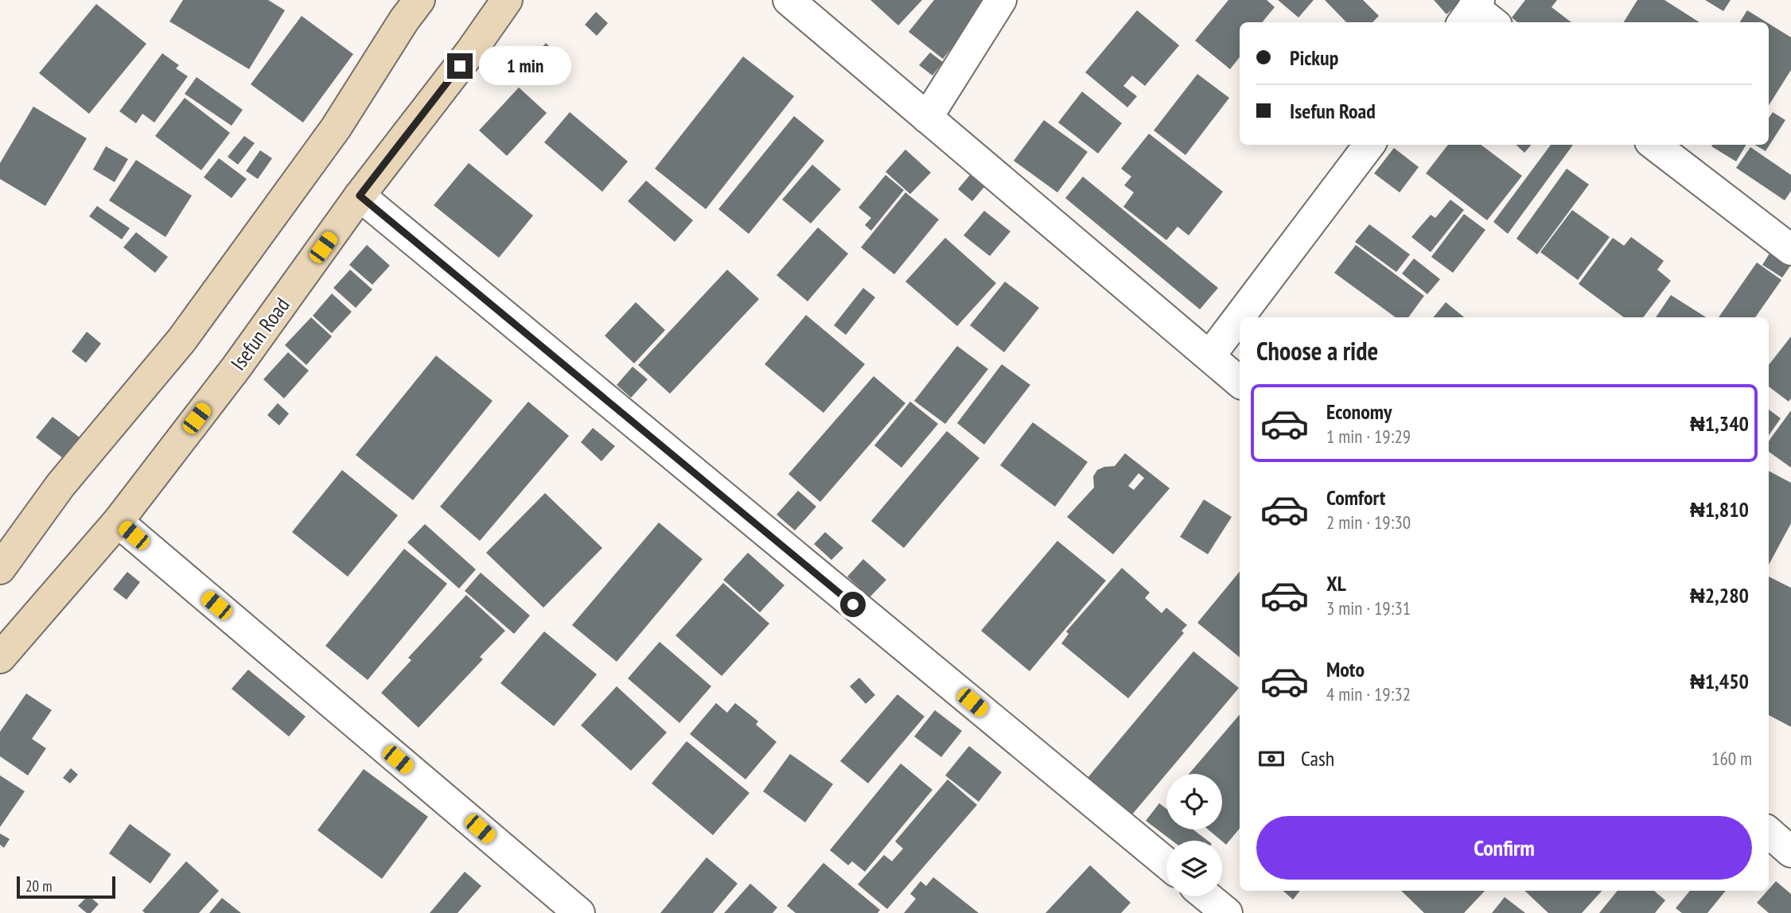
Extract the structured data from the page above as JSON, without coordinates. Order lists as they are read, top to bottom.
{
  "streets": {
    "street": ["Isefun Road"]
  },
  "scale_bar": "20 m",
  "page": {
    "banner": ["Pickup", "Isefun Road"],
    "bubble": "1 min",
    "heading": "Choose a ride",
    "list": [
      {
        "name": "Economy",
        "note": "1 min · 19:29",
        "value": "₦1,340"
      },
      {
        "name": "Comfort",
        "note": "2 min · 19:30",
        "value": "₦1,810"
      },
      {
        "name": "XL",
        "note": "3 min · 19:31",
        "value": "₦2,280"
      },
      {
        "name": "Moto",
        "note": "4 min · 19:32",
        "value": "₦1,450"
      }
    ],
    "pay": ["Cash", "160 m"],
    "buttons": "Confirm",
    "scale": "20 m"
  }
}
